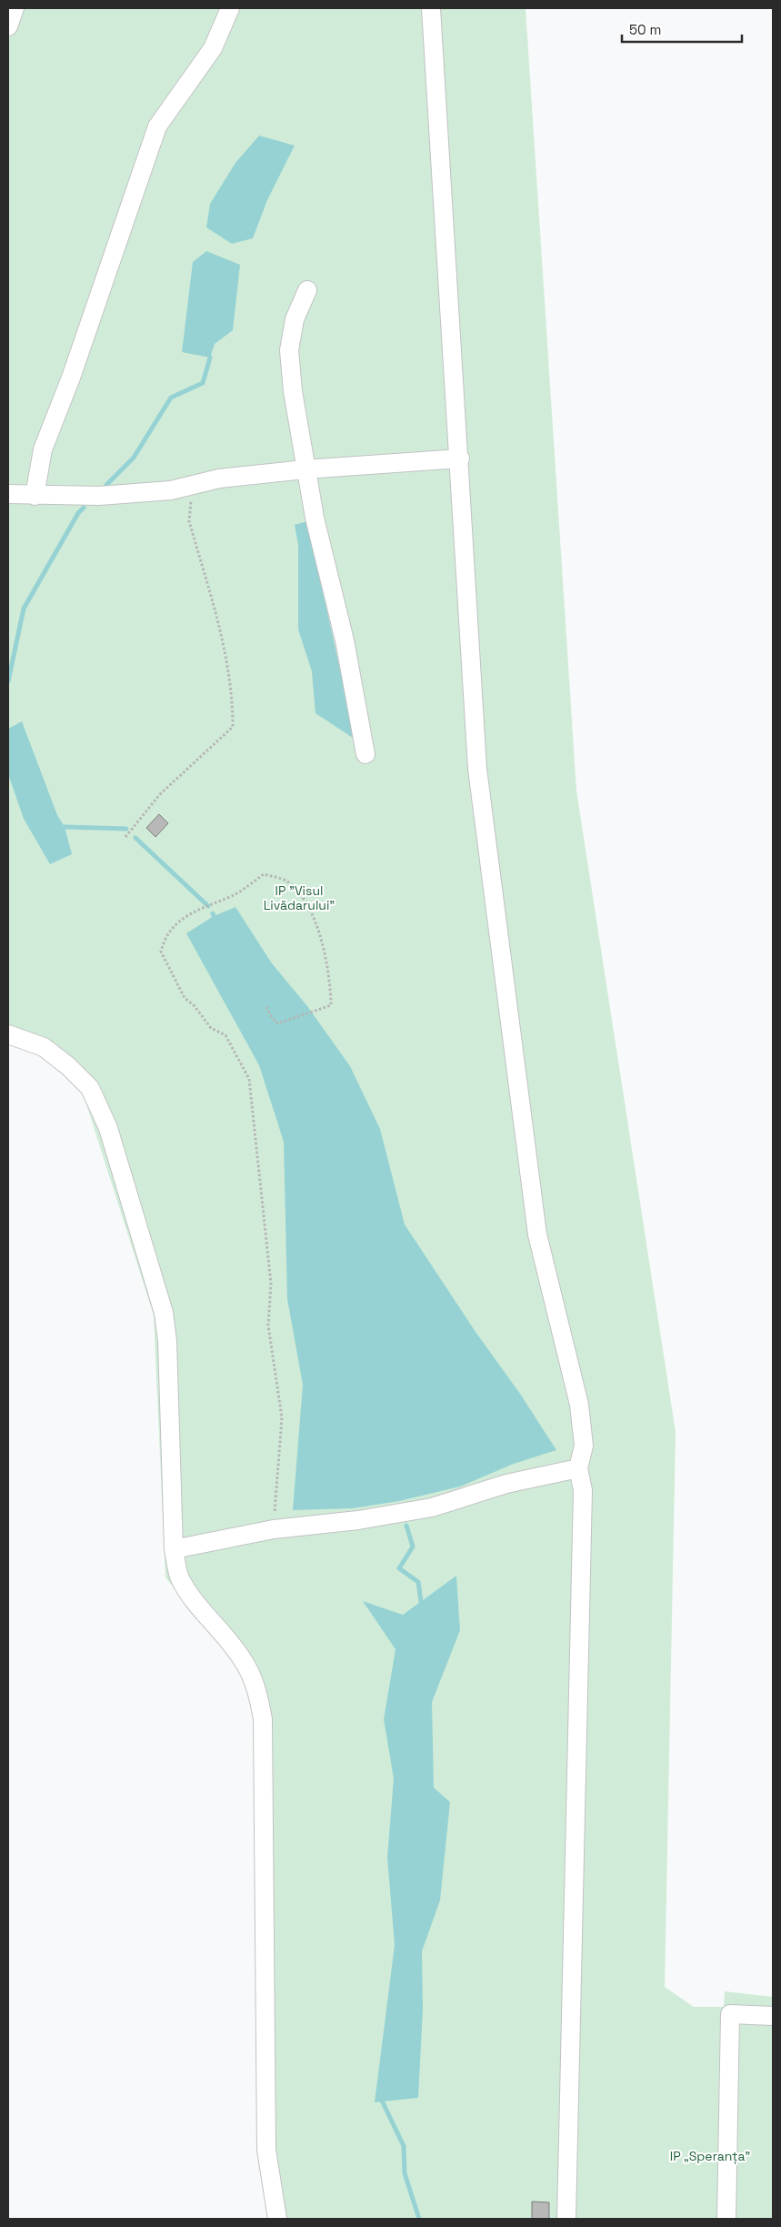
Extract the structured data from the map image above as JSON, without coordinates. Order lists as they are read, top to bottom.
{
  "parks": ["IP \"Visul Livădarului\"", "IP „Speranța”"],
  "scale_bar": "50 m"
}
